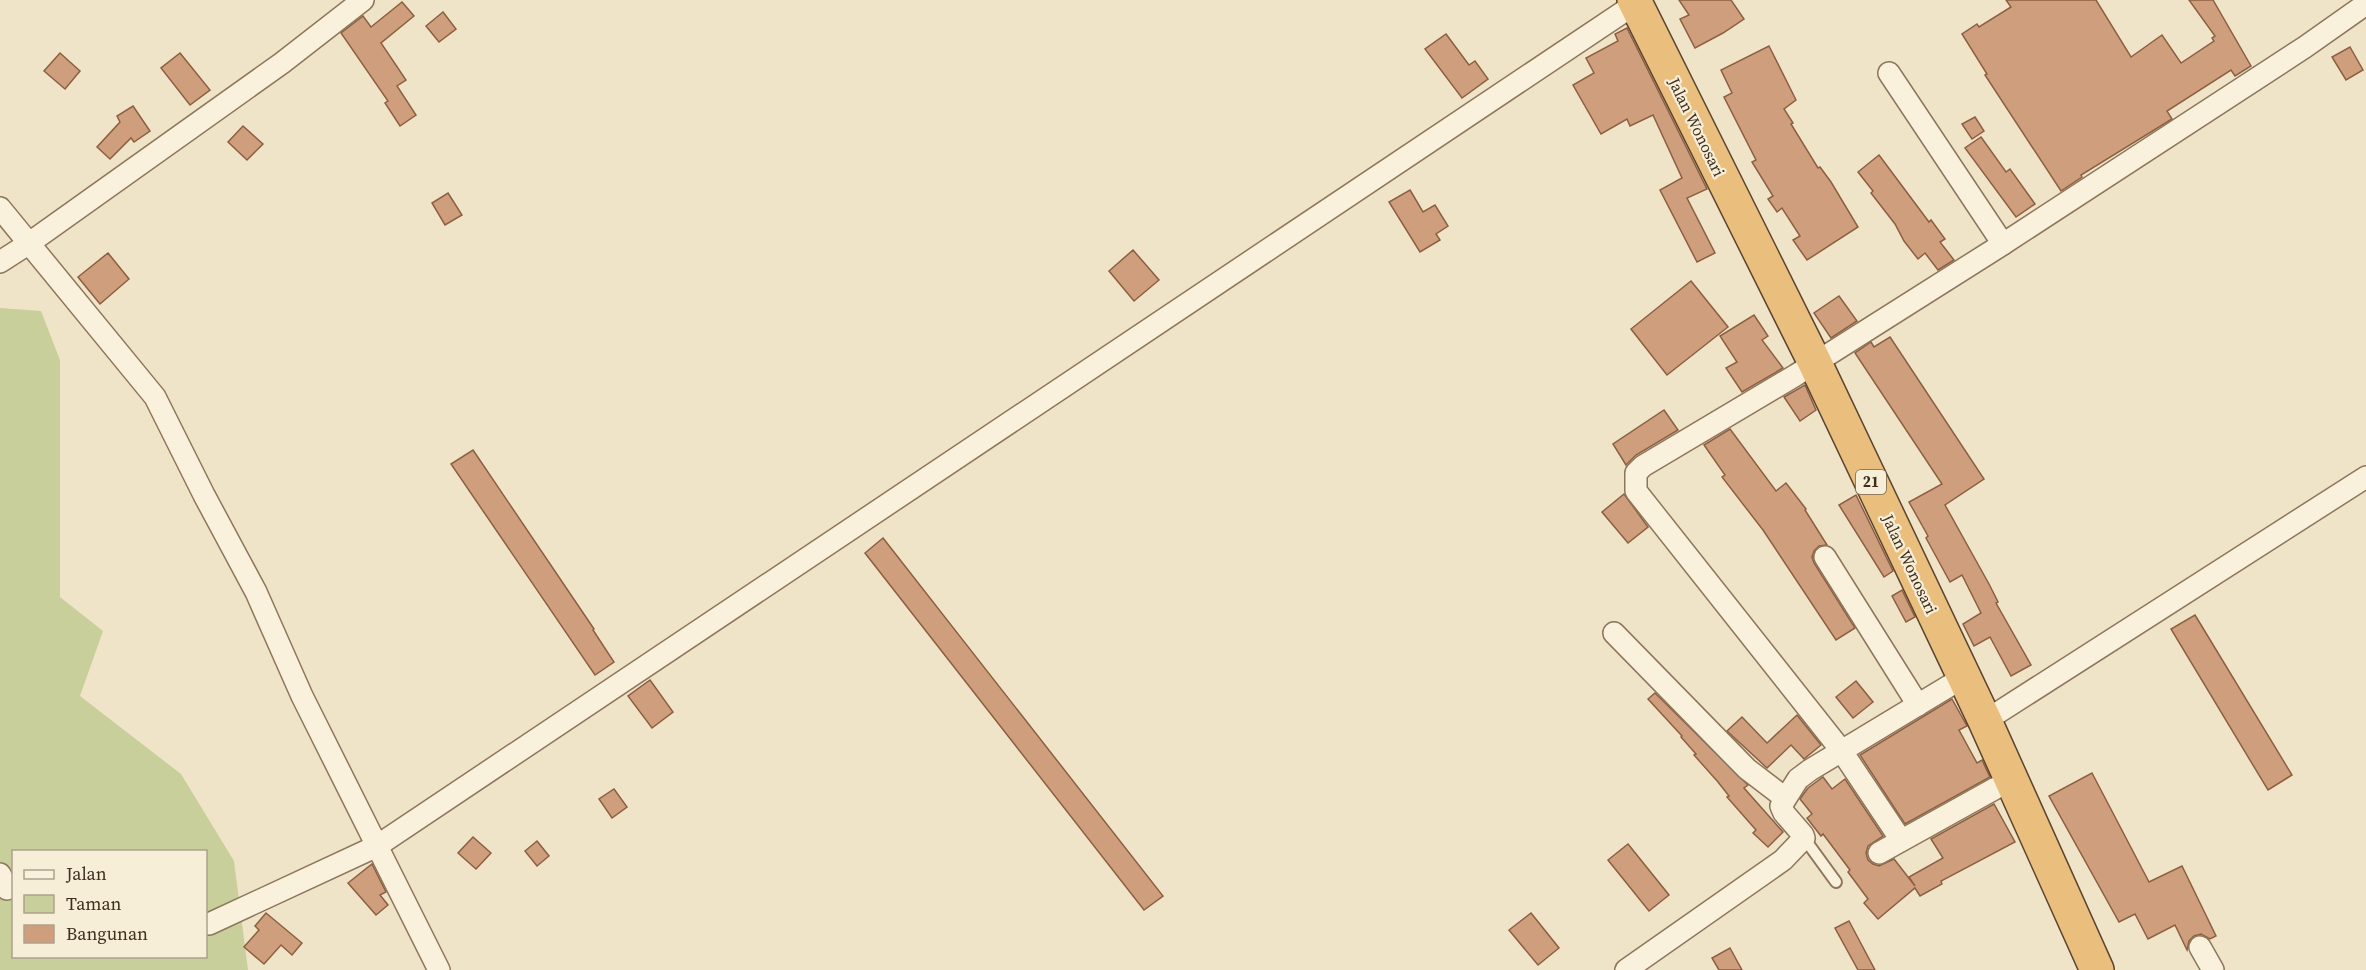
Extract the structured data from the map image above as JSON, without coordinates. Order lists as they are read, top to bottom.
{
  "streets": {
    "highway": ["Jalan Wonosari", "21"]
  },
  "legend": ["Jalan", "Taman", "Bangunan"]
}
